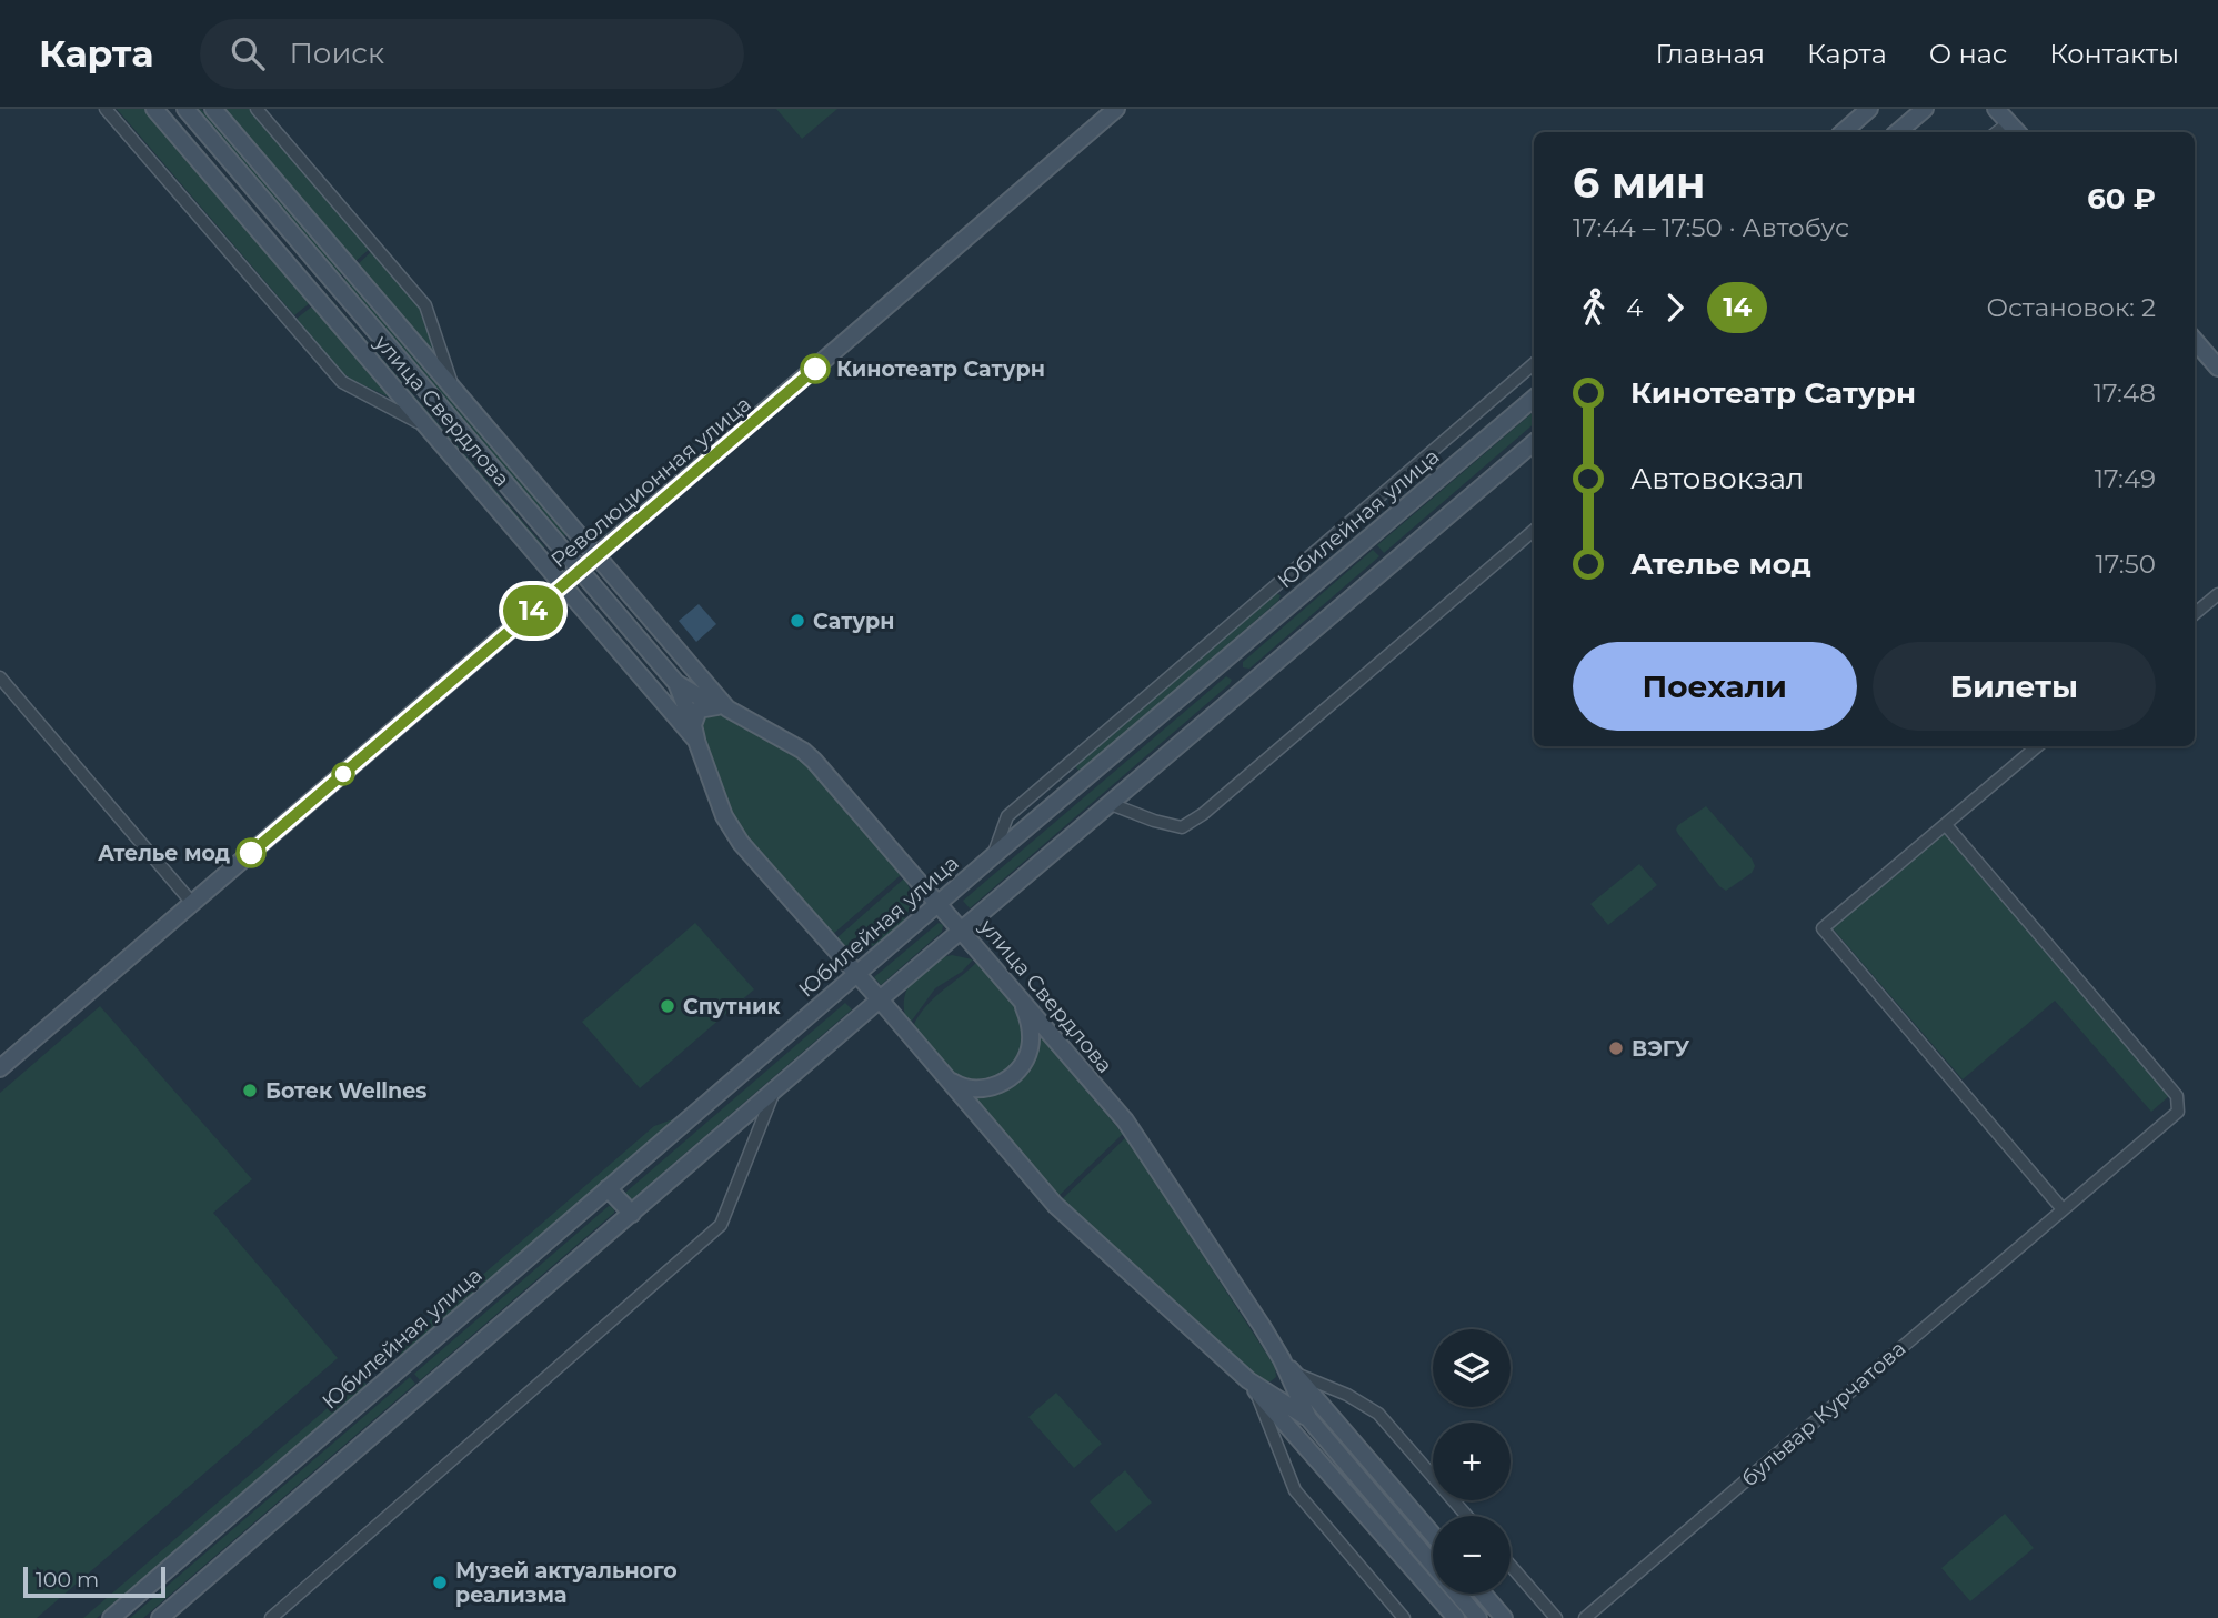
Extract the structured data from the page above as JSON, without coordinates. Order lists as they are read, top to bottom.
{
  "streets": {
    "main road": ["улица Свердлова", "Революционная улица", "Юбилейная улица"],
    "street": ["бульвар Курчатова"]
  },
  "crossings": [
    ["улица Свердлова", "Революционная улица"],
    ["улица Свердлова", "Юбилейная улица"]
  ],
  "places": [
    "Кинотеатр Сатурн",
    "Сатурн",
    "Ателье мод",
    "Спутник",
    "ВЭГУ",
    "Ботек Wellnes",
    "Музей актуального реализма"
  ],
  "lines": ["bus line 14"],
  "scale_bar": "100 m",
  "page": {
    "header": "Карта",
    "search": "Поиск",
    "nav": [
      "Главная",
      "Карта",
      "О нас",
      "Контакты"
    ],
    "on_map": "14",
    "heading": ["6 мин", "17:44 – 17:50 · Автобус", "60 ₽"],
    "legs": ["4", "14", "Остановок: 2"],
    "list": [
      {
        "name": "Кинотеатр Сатурн",
        "value": "17:48"
      },
      {
        "name": "Автовокзал",
        "value": "17:49"
      },
      {
        "name": "Ателье мод",
        "value": "17:50"
      }
    ],
    "buttons": ["Поехали", "Билеты"],
    "map_buttons": ["+", "−"],
    "scale": "100 m"
  }
}
